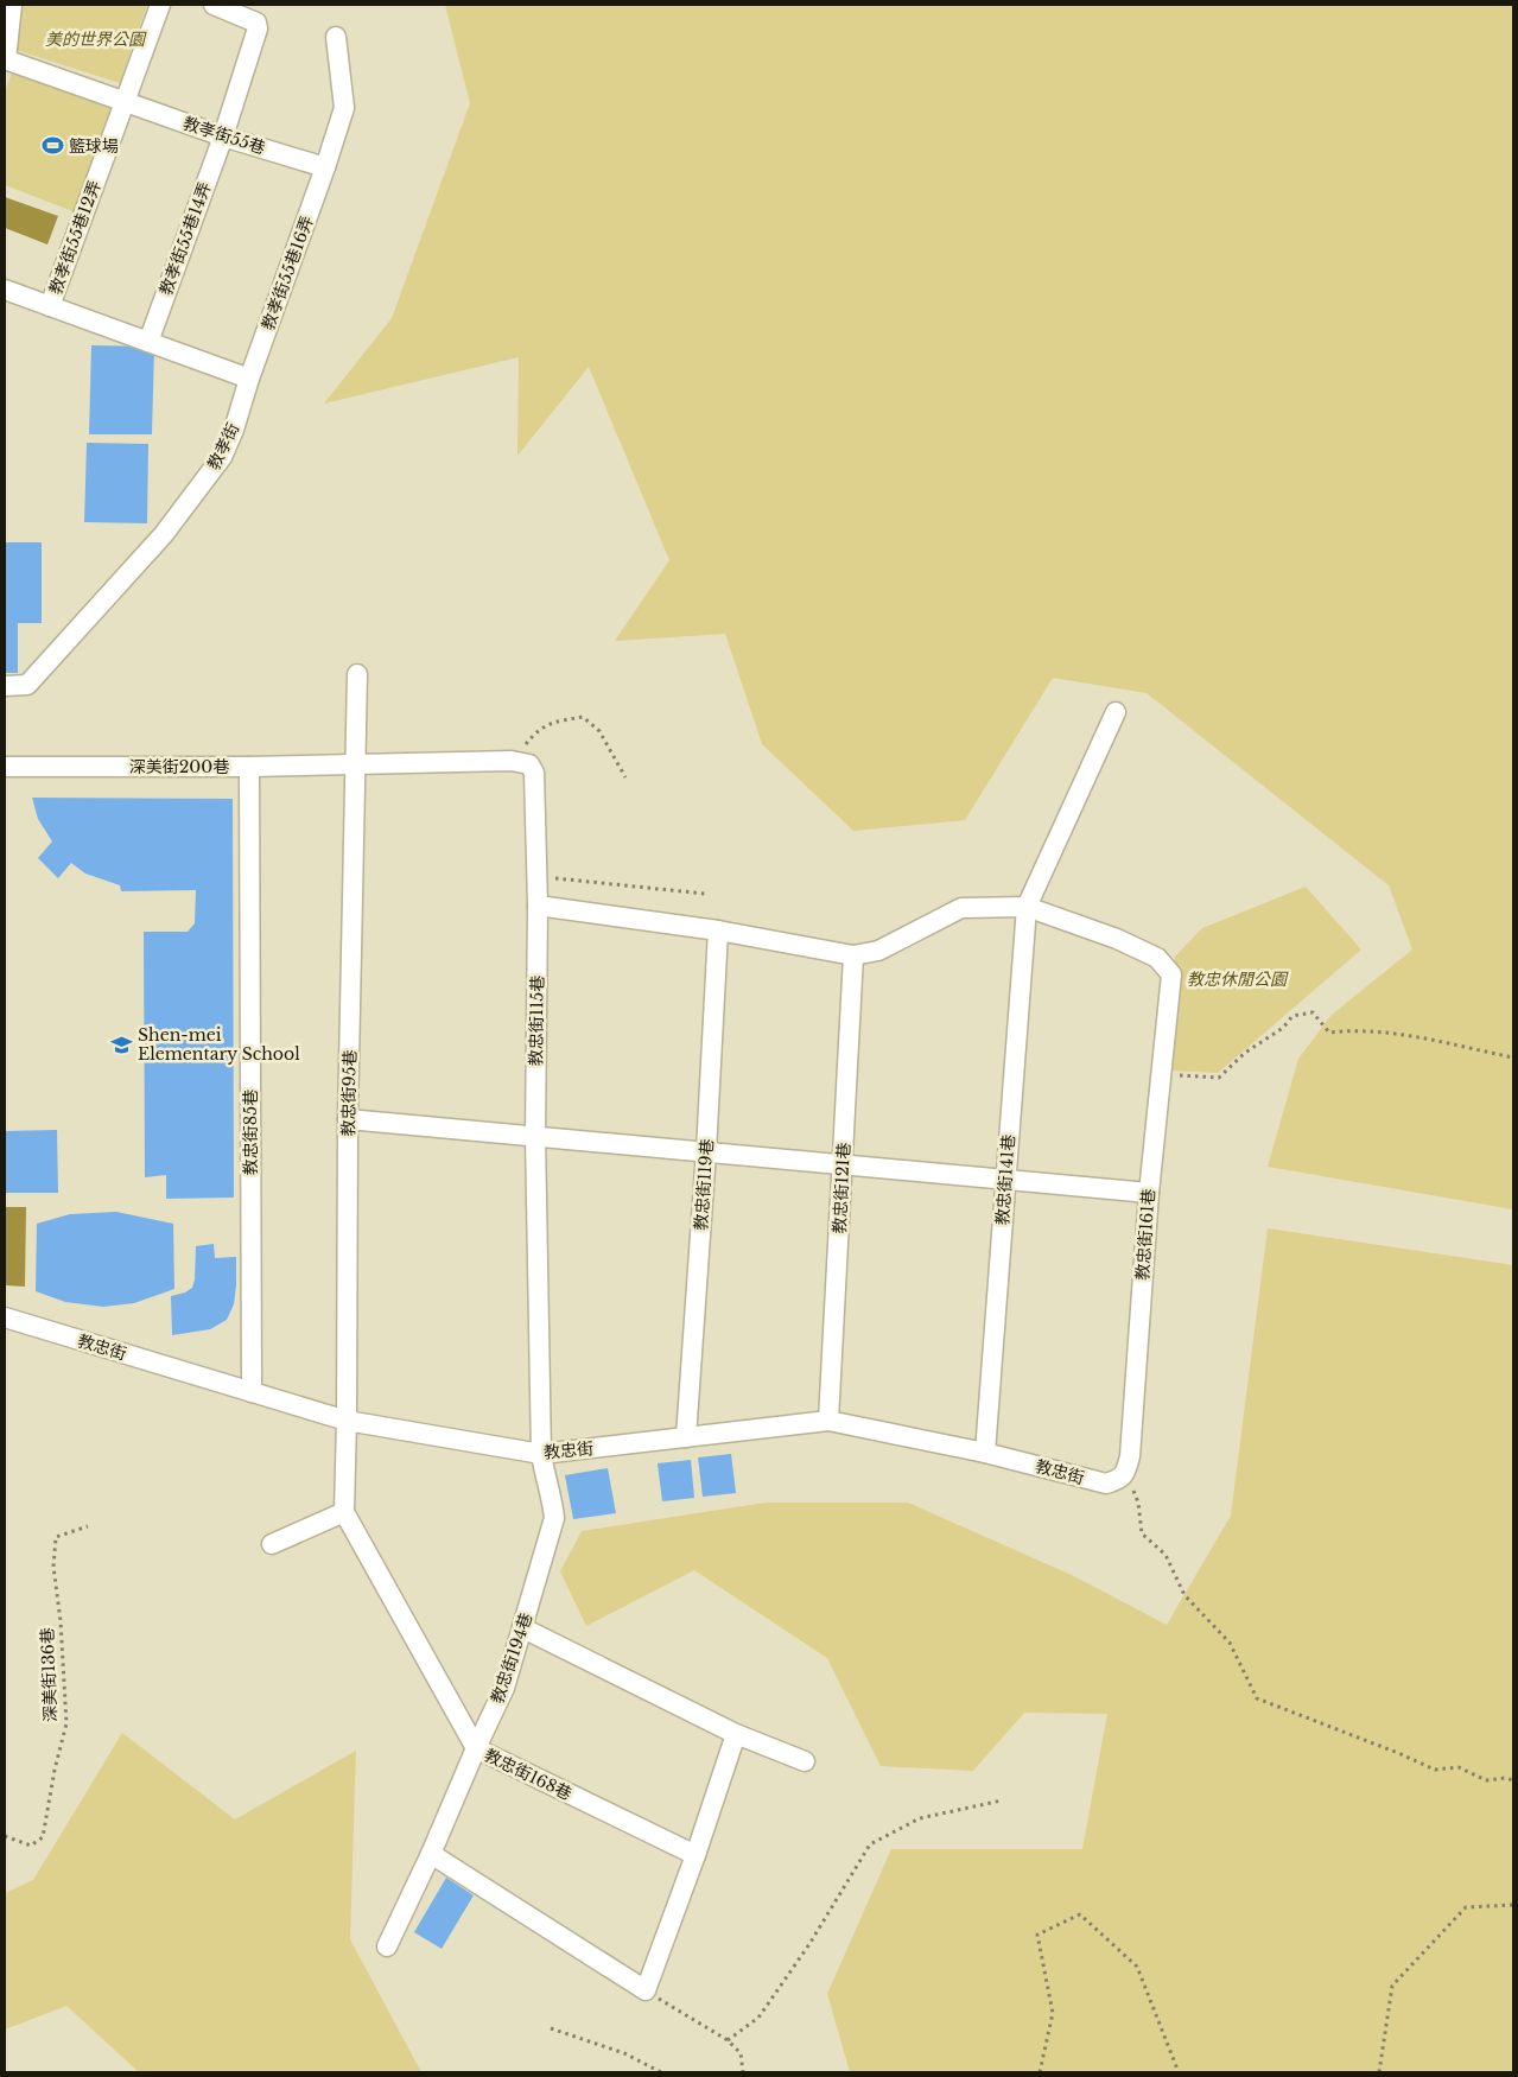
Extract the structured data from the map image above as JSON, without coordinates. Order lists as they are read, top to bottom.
{
  "streets": {
    "street": [
      "教孝街55巷",
      "教孝街55巷12弄",
      "教孝街55巷14弄",
      "教孝街55巷16弄",
      "教孝街",
      "深美街200巷",
      "教忠街115巷",
      "教忠街95巷",
      "教忠街85巷",
      "教忠街141巷",
      "教忠街119巷",
      "教忠街121巷",
      "教忠街161巷",
      "教忠街",
      "教忠街194巷",
      "教忠街168巷"
    ],
    "path": ["深美街136巷"]
  },
  "crossings": [
    ["教孝街55巷", "教孝街55巷12弄"],
    ["教孝街55巷", "教孝街55巷14弄"],
    ["教孝街55巷", "教孝街55巷16弄"],
    ["教孝街55巷16弄", "教孝街"],
    ["深美街200巷", "教忠街95巷"],
    ["深美街200巷", "教忠街85巷"],
    ["教忠街115巷", "教忠街"],
    ["教忠街115巷", "教忠街194巷"],
    ["教忠街95巷", "教忠街"],
    ["教忠街85巷", "教忠街"],
    ["教忠街141巷", "教忠街161巷"],
    ["教忠街141巷", "教忠街"],
    ["教忠街119巷", "教忠街"],
    ["教忠街121巷", "教忠街"],
    ["教忠街161巷", "教忠街"],
    ["教忠街", "教忠街194巷"],
    ["教忠街194巷", "教忠街168巷"]
  ],
  "parks": ["美的世界公園", "教忠休閒公園"],
  "places": {
    "sports": ["籃球場"],
    "school or university": ["Shen-mei Elementary School"]
  }
}
